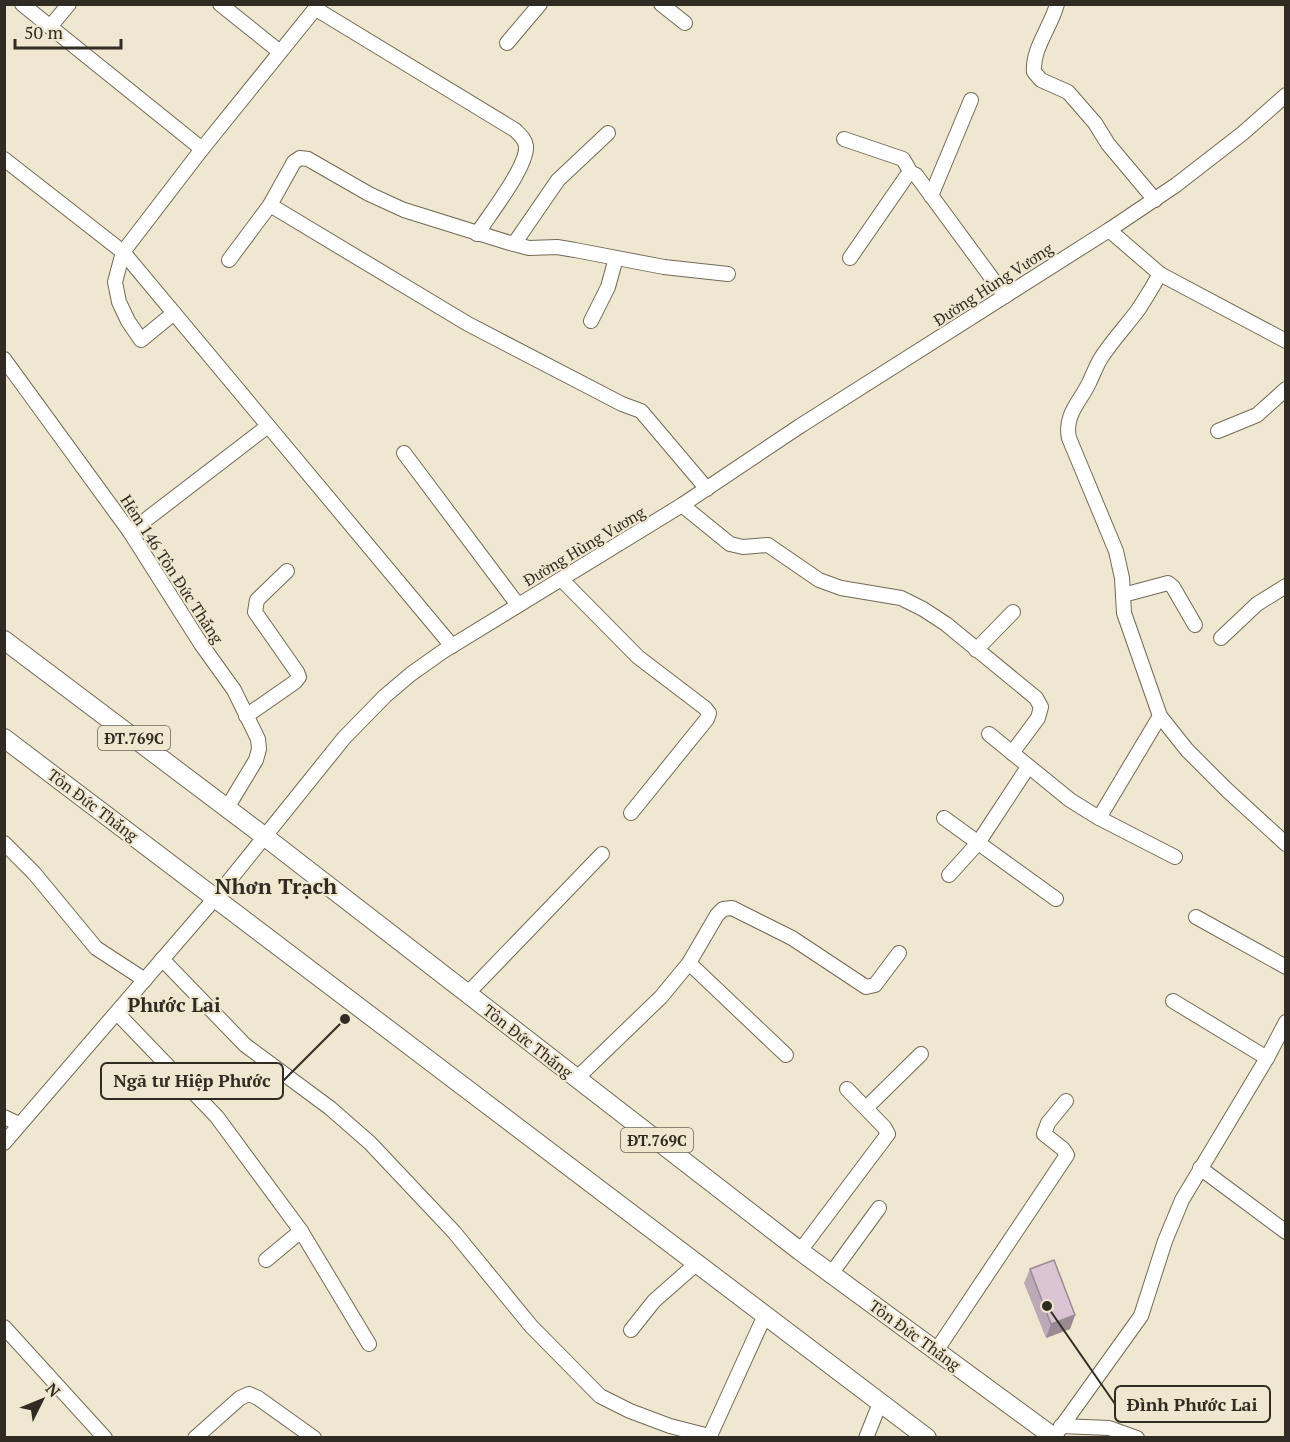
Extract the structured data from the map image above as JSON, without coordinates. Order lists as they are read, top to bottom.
{
  "streets": {
    "main road": ["ĐT.769C", "Tôn Đức Thắng"],
    "street": ["Đường Hùng Vương", "Hẻm 146 Tôn Đức Thắng"]
  },
  "crossings": [
    ["Đường Hùng Vương", "Tôn Đức Thắng"],
    ["Hẻm 146 Tôn Đức Thắng", "Tôn Đức Thắng"]
  ],
  "districts": ["Nhơn Trạch", "Phước Lai"],
  "places": ["Ngã tư Hiệp Phước", "Đình Phước Lai"],
  "scale_bar": "50 m",
  "north": "top right"
}
